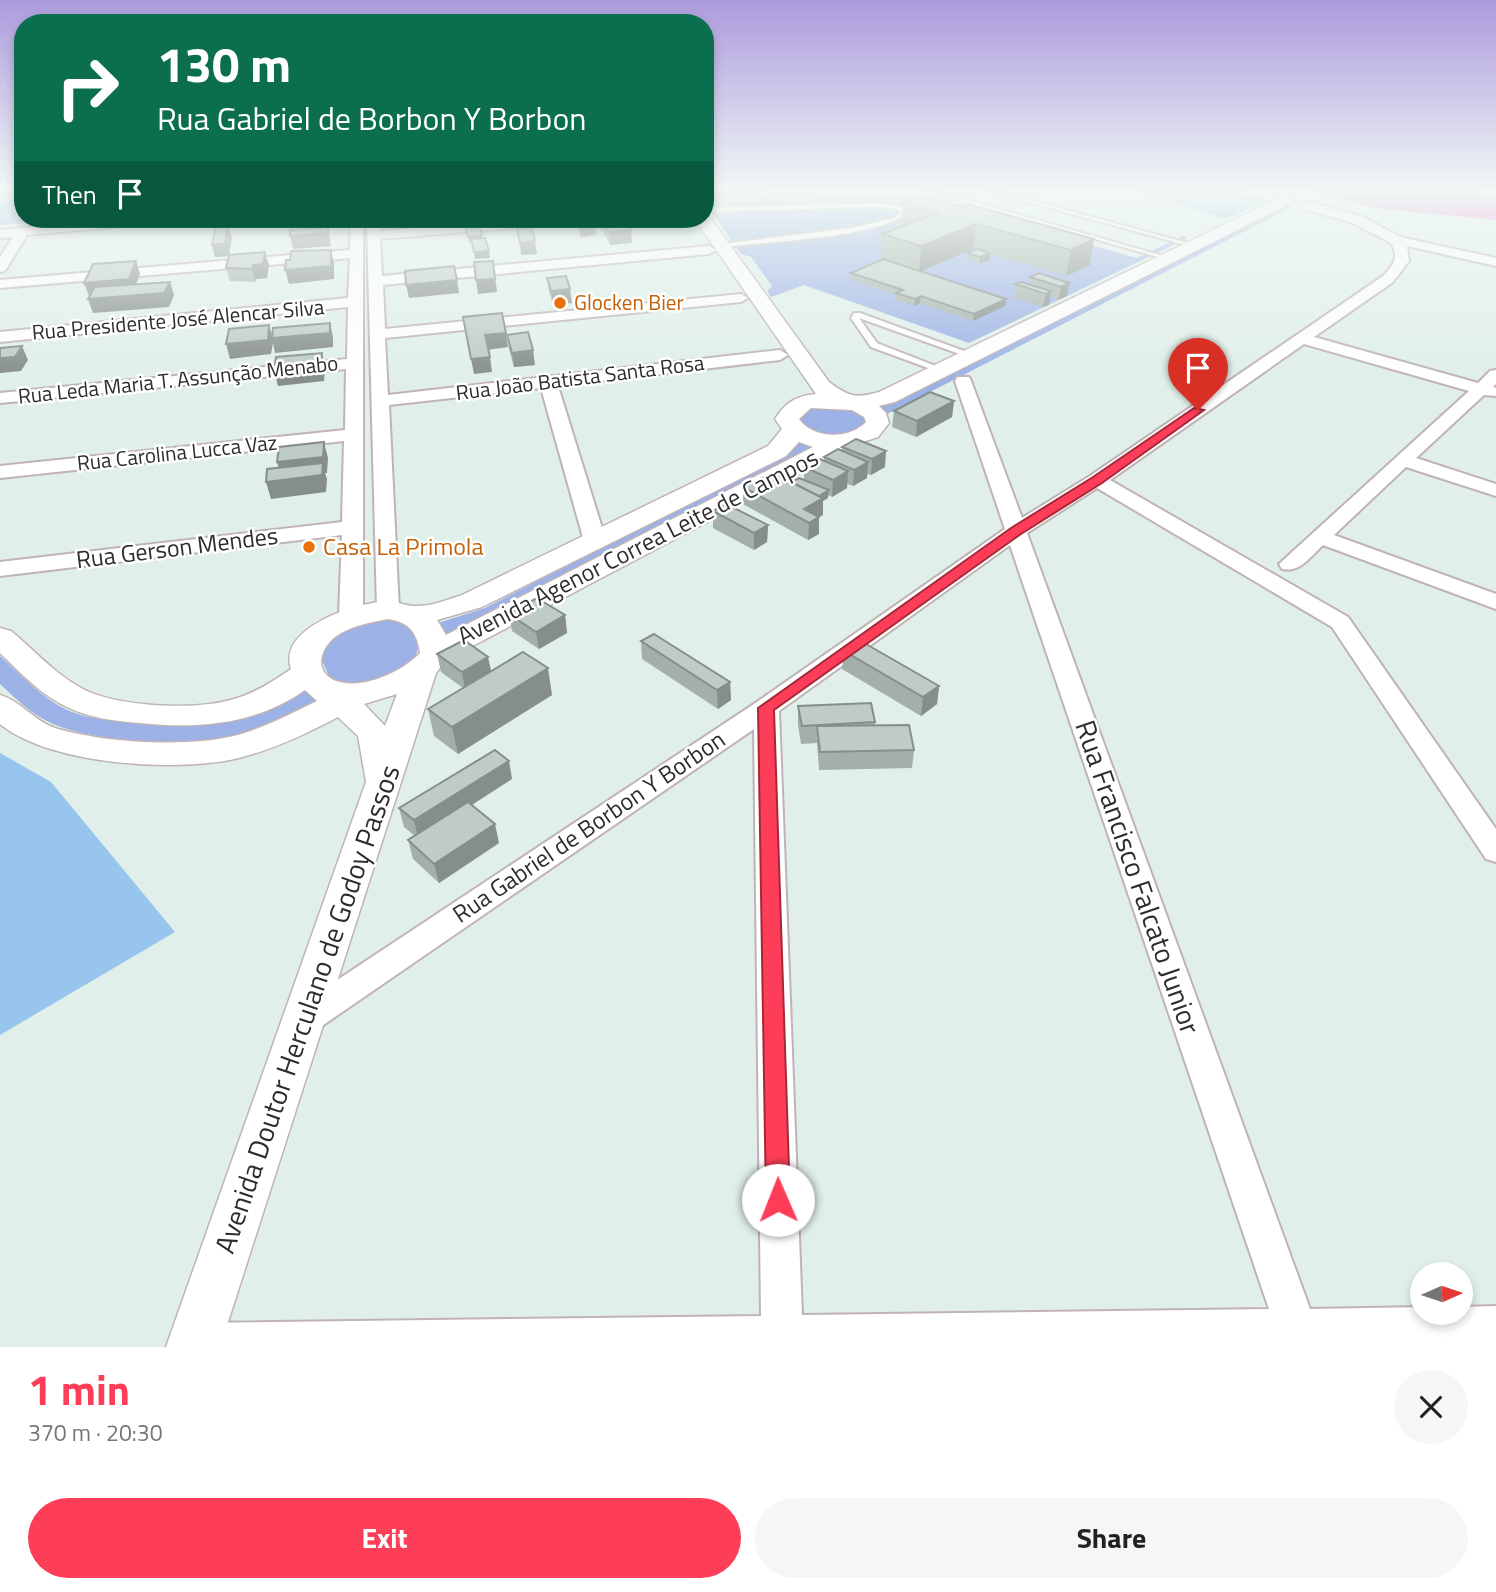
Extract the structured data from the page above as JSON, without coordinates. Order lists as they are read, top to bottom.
{
  "streets": {
    "street": [
      "Rua Presidente José Alencar Silva",
      "Rua João Batista Santa Rosa",
      "Rua Leda Maria T. Assunção Menabo",
      "Rua Carolina Lucca Vaz",
      "Avenida Agenor Correa Leite de Campos",
      "Rua Gerson Mendes",
      "Rua Gabriel de Borbon Y Borbon",
      "Rua Francisco Falcato Junior",
      "Avenida Doutor Herculano de Godoy Passos"
    ]
  },
  "crossings": [
    ["Avenida Agenor Correa Leite de Campos", "Avenida Doutor Herculano de Godoy Passos"],
    ["Rua Gabriel de Borbon Y Borbon", "Rua Francisco Falcato Junior"],
    ["Rua Gabriel de Borbon Y Borbon", "Avenida Doutor Herculano de Godoy Passos"]
  ],
  "places": ["Glocken Bier", "Casa La Primola"],
  "north": "right",
  "page": {
    "turn": ["130 m", "Rua Gabriel de Borbon Y Borbon"],
    "then": "Then",
    "heading": ["1 min", "370 m · 20:30"],
    "buttons": ["Exit", "Share"]
  }
}
